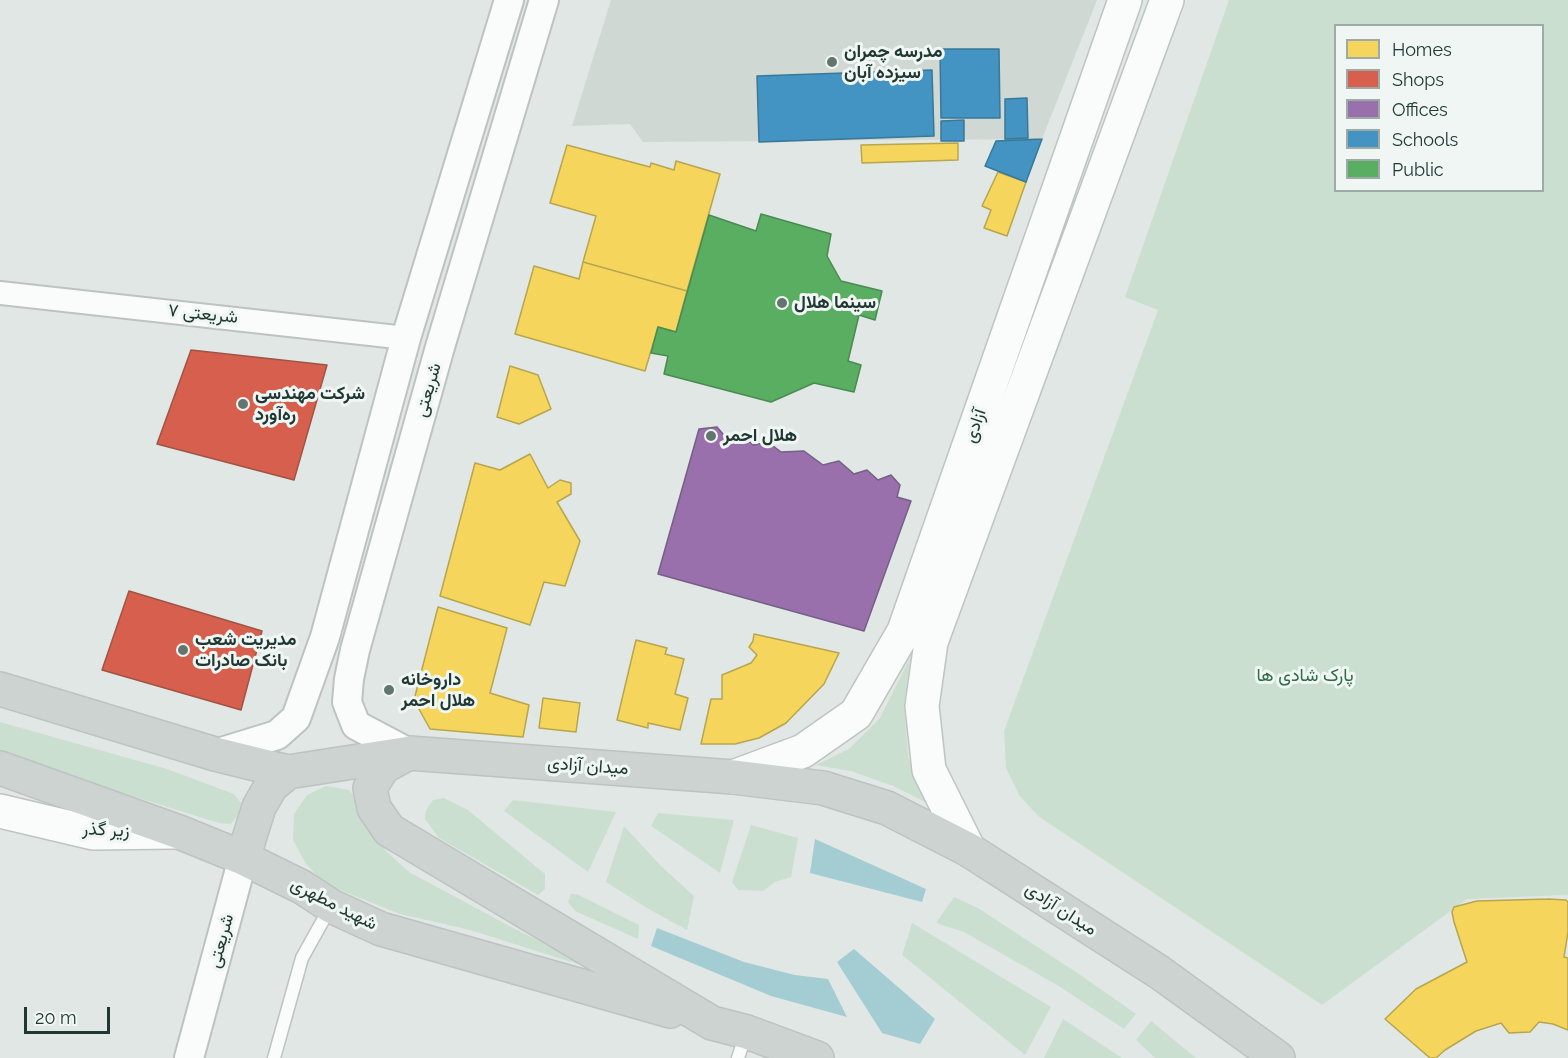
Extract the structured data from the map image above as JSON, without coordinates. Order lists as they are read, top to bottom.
{
  "streets": {
    "main road": [
      "آزادی",
      "میدان آزادی",
      "زیر گذر",
      "شهید مطهری"
    ],
    "street": ["شریعتی ۷", "شریعتی"]
  },
  "crossings": [
    ["شریعتی", "میدان آزادی"],
    ["شریعتی", "شهید مطهری"],
    ["آزادی", "میدان آزادی"],
    ["زیر گذر", "شهید مطهری"]
  ],
  "parks": ["پارک شادی ها"],
  "places": [
    "مدرسه چمران سیزده آبان",
    "سینما هلال",
    "شرکت مهندسی ره‌آورد",
    "هلال احمر",
    "مدیریت شعب بانک صادرات",
    "داروخانه هلال احمر"
  ],
  "legend": [
    "Homes",
    "Shops",
    "Offices",
    "Schools",
    "Public"
  ],
  "scale_bar": "20 m"
}
